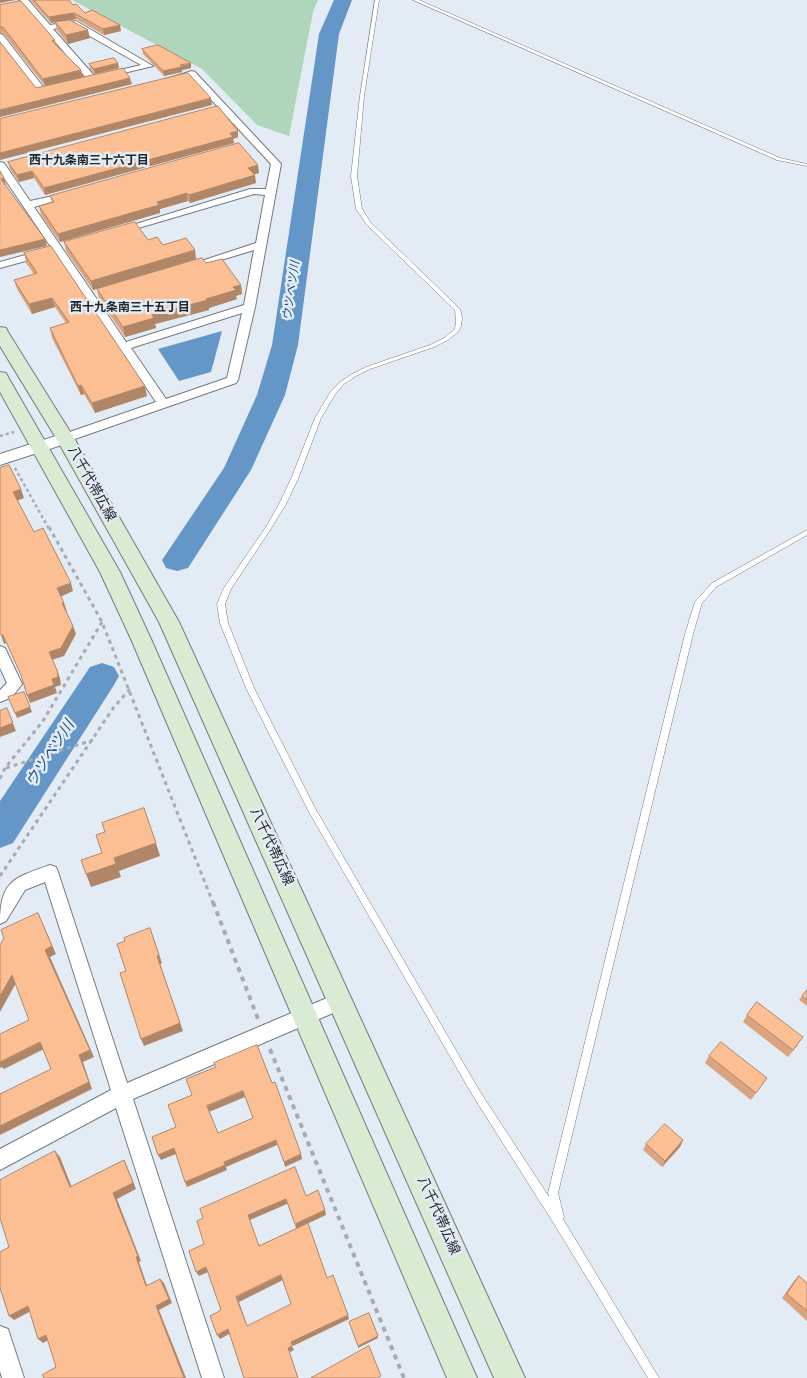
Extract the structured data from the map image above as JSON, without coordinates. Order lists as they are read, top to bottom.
{
  "streets": {
    "main road": ["八千代帯広線"]
  },
  "districts": ["西十九条南三十六丁目", "西十九条南三十五丁目"],
  "water": ["ウツベツ川"]
}
